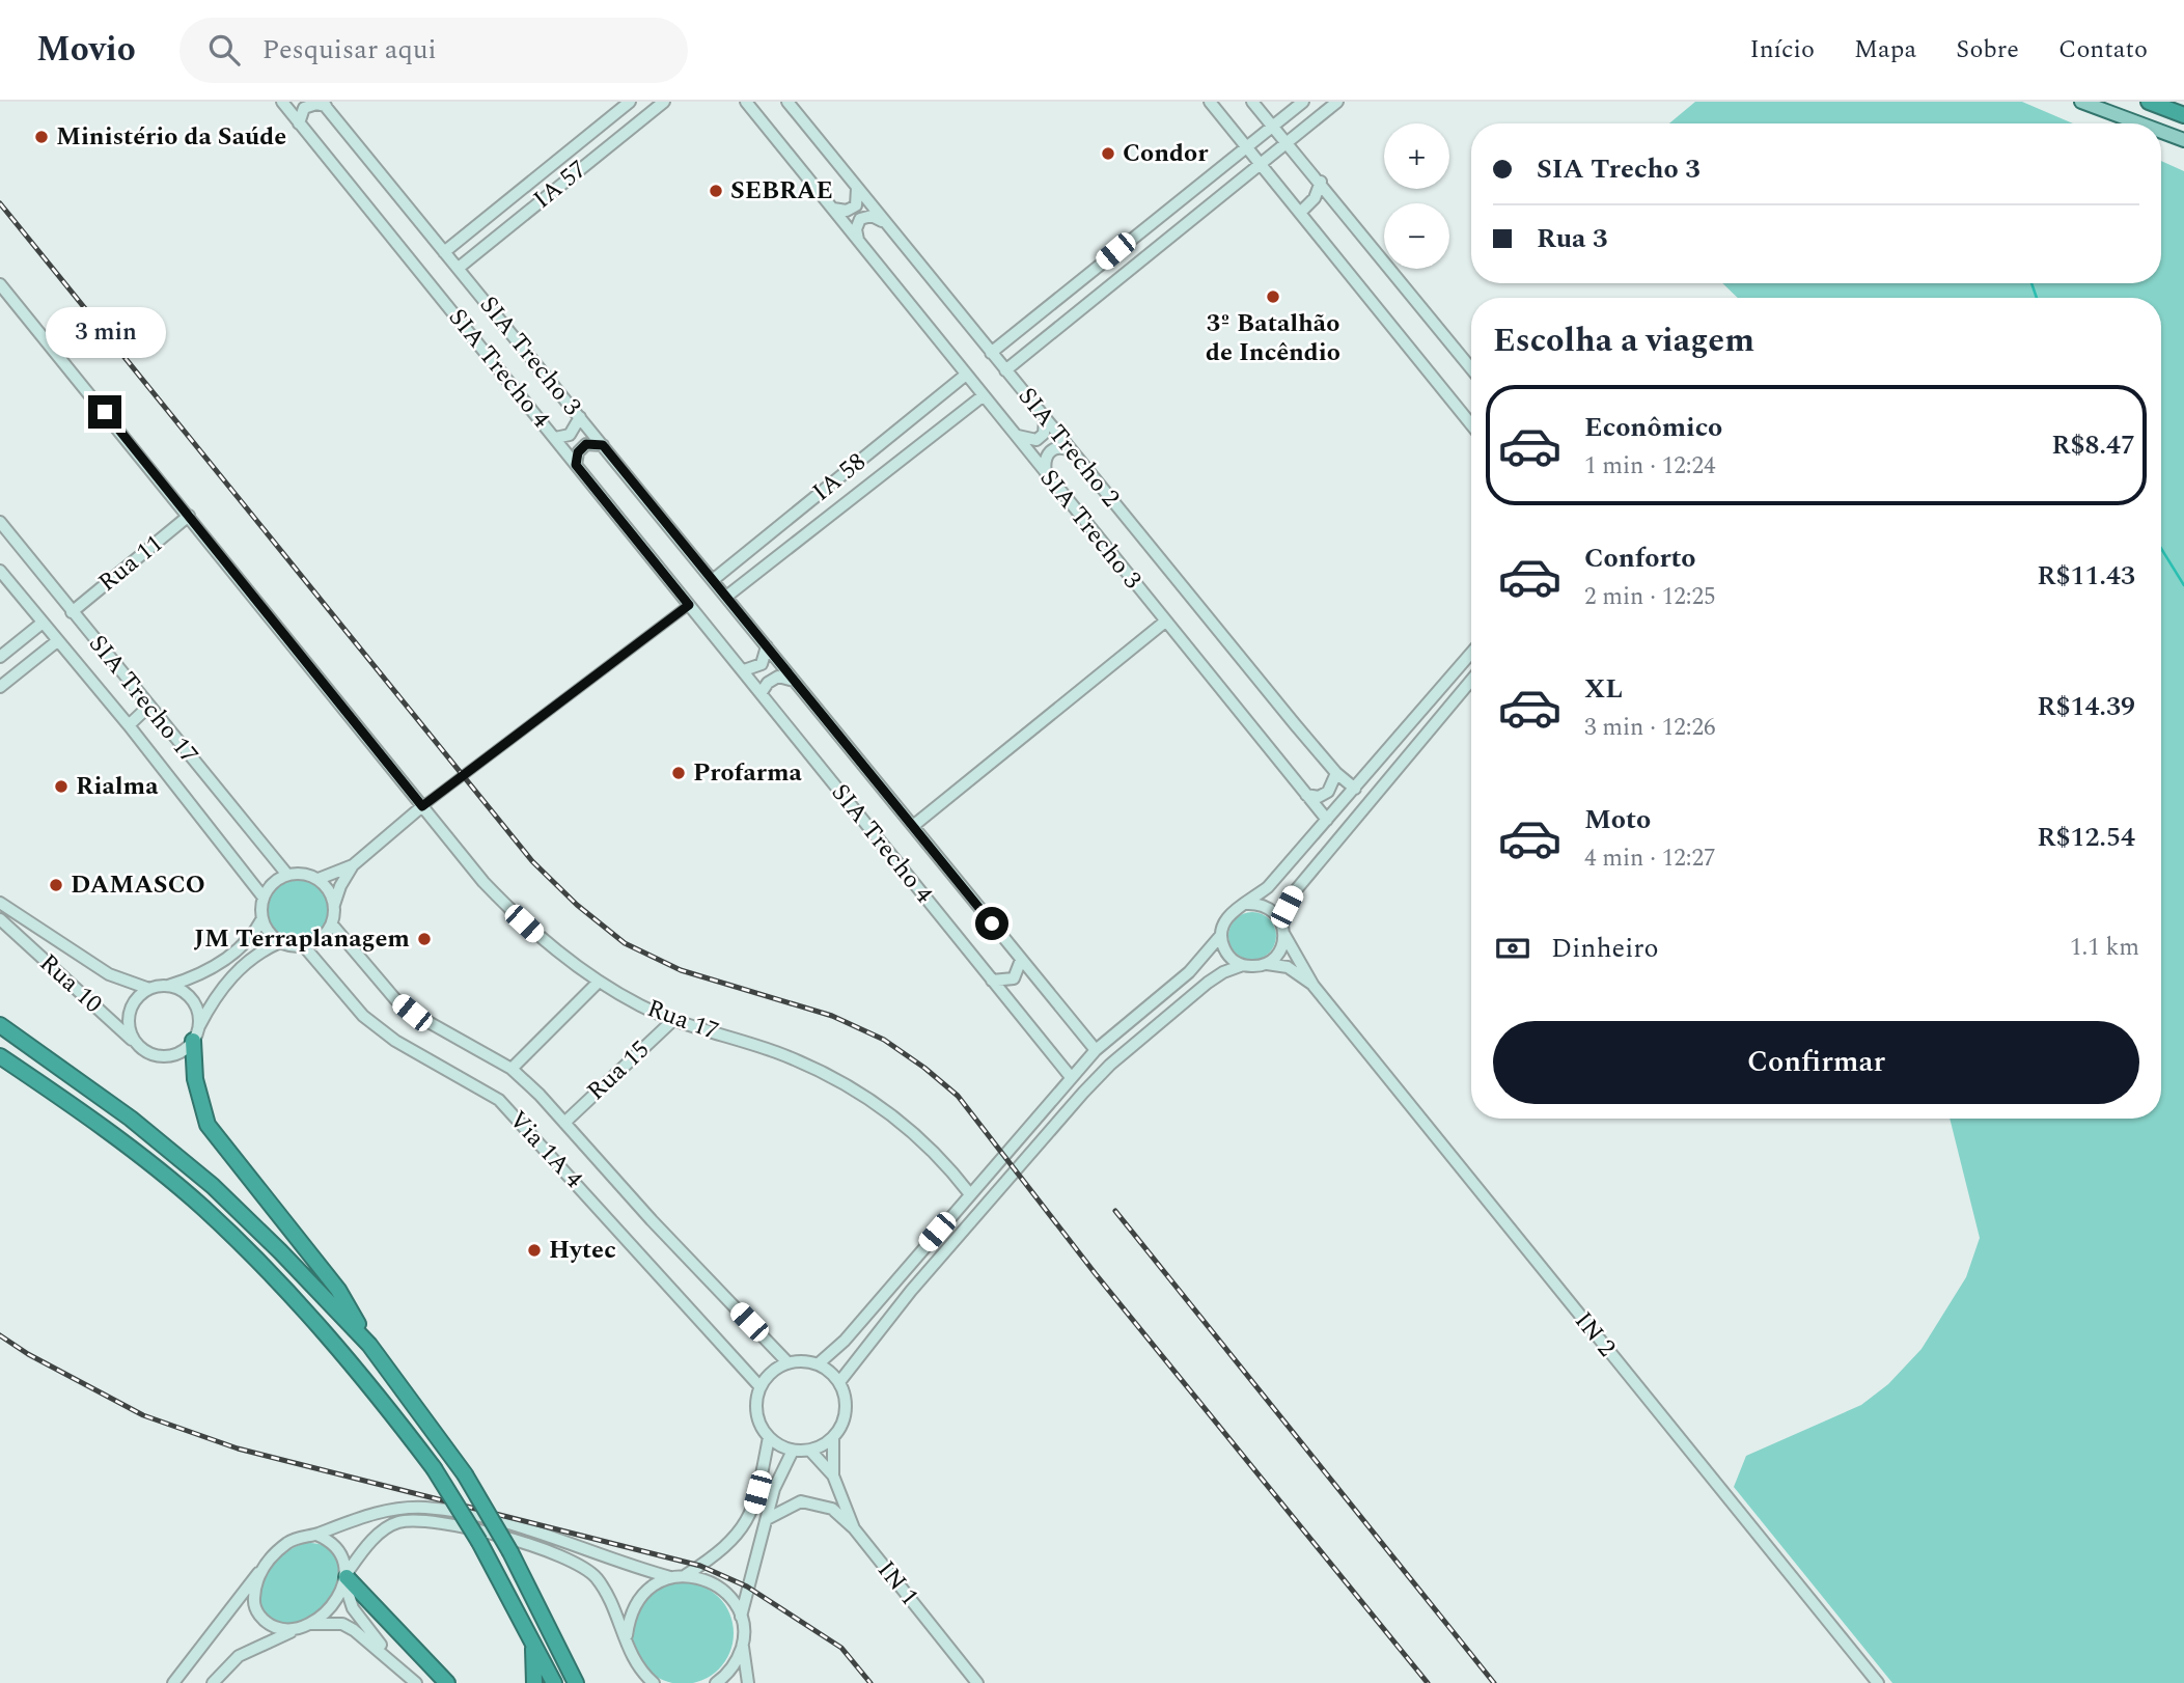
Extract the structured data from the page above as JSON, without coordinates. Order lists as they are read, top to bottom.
{
  "streets": {
    "main road": [
      "IA 57",
      "SIA Trecho 3",
      "SIA Trecho 4",
      "SIA Trecho 2",
      "IA 58",
      "Rua 11",
      "SIA Trecho 17",
      "Rua 10",
      "Rua 17",
      "Rua 15",
      "Via 1A 4",
      "IN 2",
      "IN 1"
    ]
  },
  "crossings": [
    ["IA 57", "SIA Trecho 3"],
    ["SIA Trecho 3", "IA 58"],
    ["Rua 11", "SIA Trecho 17"],
    ["Rua 11", "Rua 17"],
    ["SIA Trecho 17", "Via 1A 4"],
    ["Rua 17", "Rua 15"],
    ["Rua 15", "Via 1A 4"],
    ["Via 1A 4", "IN 1"]
  ],
  "places": [
    "Ministério da Saúde",
    "Condor",
    "SEBRAE",
    "3º Batalhão de Incêndio",
    "Profarma",
    "Rialma",
    "DAMASCO",
    "JM Terraplanagem",
    "Hytec"
  ],
  "page": {
    "header": "Movio",
    "search": "Pesquisar aqui",
    "nav": [
      "Início",
      "Mapa",
      "Sobre",
      "Contato"
    ],
    "map_buttons": ["+", "−"],
    "banner": ["SIA Trecho 3", "Rua 3"],
    "heading": "Escolha a viagem",
    "bubble": "3 min",
    "list": [
      {
        "name": "Econômico",
        "note": "1 min · 12:24",
        "value": "R$8.47"
      },
      {
        "name": "Conforto",
        "note": "2 min · 12:25",
        "value": "R$11.43"
      },
      {
        "name": "XL",
        "note": "3 min · 12:26",
        "value": "R$14.39"
      },
      {
        "name": "Moto",
        "note": "4 min · 12:27",
        "value": "R$12.54"
      }
    ],
    "pay": ["Dinheiro", "1.1 km"],
    "buttons": "Confirmar"
  }
}
